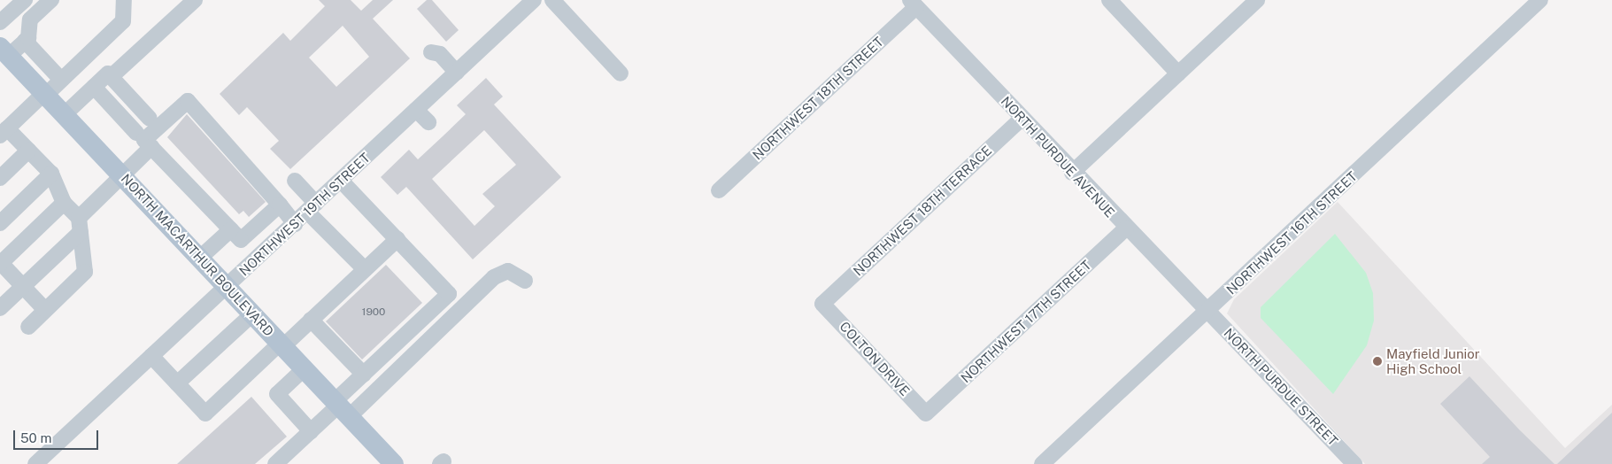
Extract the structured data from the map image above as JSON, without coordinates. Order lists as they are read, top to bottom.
{
  "streets": {
    "main road": ["NORTH MACARTHUR BOULEVARD"],
    "street": [
      "NORTHWEST 18TH STREET",
      "NORTH PURDUE AVENUE",
      "NORTHWEST 18TH TERRACE",
      "NORTHWEST 19TH STREET",
      "NORTHWEST 16TH STREET",
      "NORTHWEST 17TH STREET",
      "COLTON DRIVE",
      "NORTH PURDUE STREET"
    ]
  },
  "crossings": [
    ["NORTHWEST 18TH STREET", "NORTH PURDUE AVENUE"],
    ["NORTH PURDUE AVENUE", "NORTHWEST 18TH TERRACE"],
    ["NORTH PURDUE AVENUE", "NORTHWEST 16TH STREET"],
    ["NORTH PURDUE AVENUE", "NORTHWEST 17TH STREET"],
    ["NORTH PURDUE AVENUE", "NORTH PURDUE STREET"],
    ["NORTHWEST 18TH TERRACE", "COLTON DRIVE"],
    ["NORTHWEST 19TH STREET", "NORTH MACARTHUR BOULEVARD"],
    ["NORTHWEST 16TH STREET", "NORTH PURDUE STREET"],
    ["NORTHWEST 17TH STREET", "COLTON DRIVE"]
  ],
  "places": ["Mayfield Junior High School"],
  "house_numbers": ["1900"],
  "scale_bar": "50 m"
}
